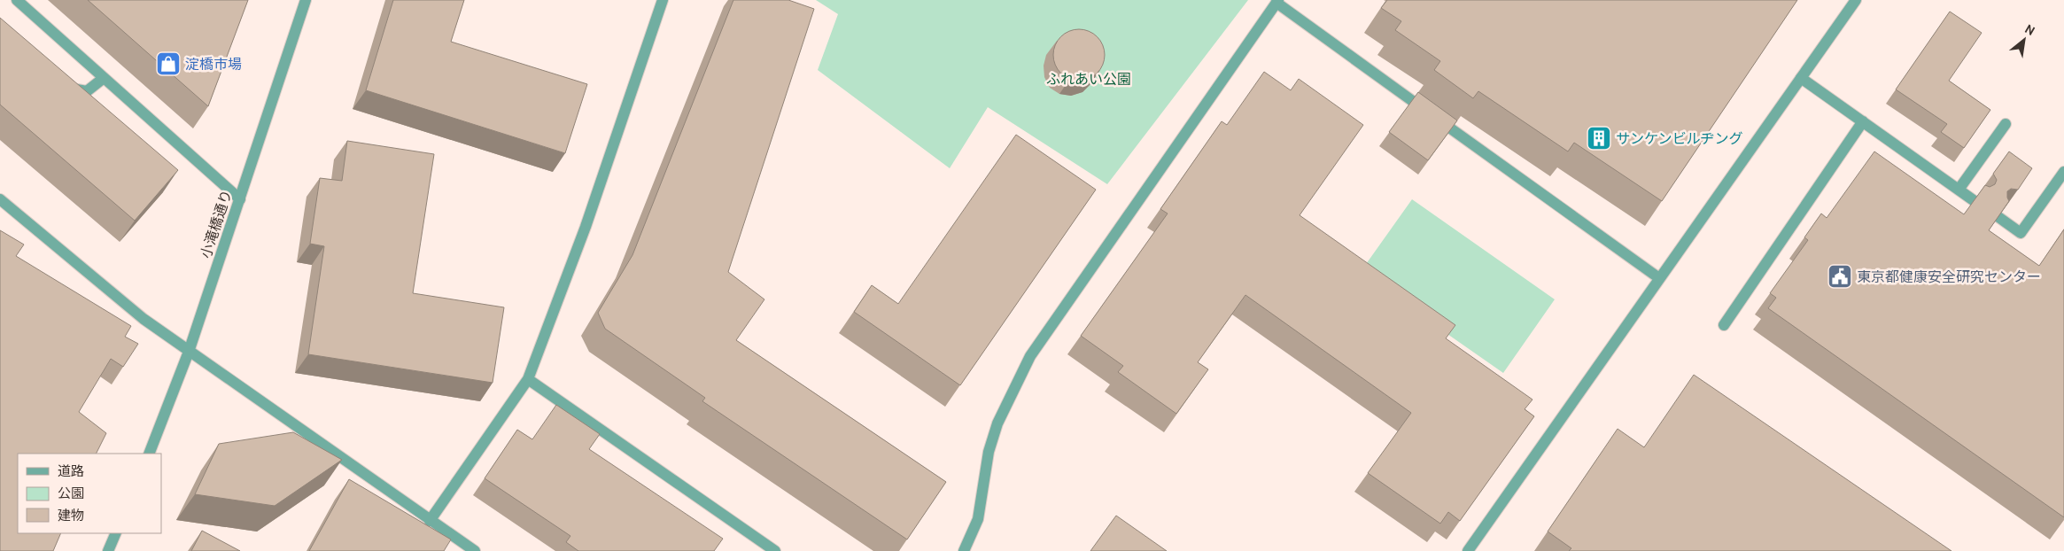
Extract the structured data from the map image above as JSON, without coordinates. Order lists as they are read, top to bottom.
{
  "streets": {
    "street": ["小滝橋通り"]
  },
  "parks": ["ふれあい公園"],
  "places": {
    "shop": ["淀橋市場"],
    "building": ["サンケンビルヂング"],
    "public building": ["東京都健康安全研究センター"]
  },
  "legend": ["道路", "公園", "建物"],
  "north": "top right"
}
